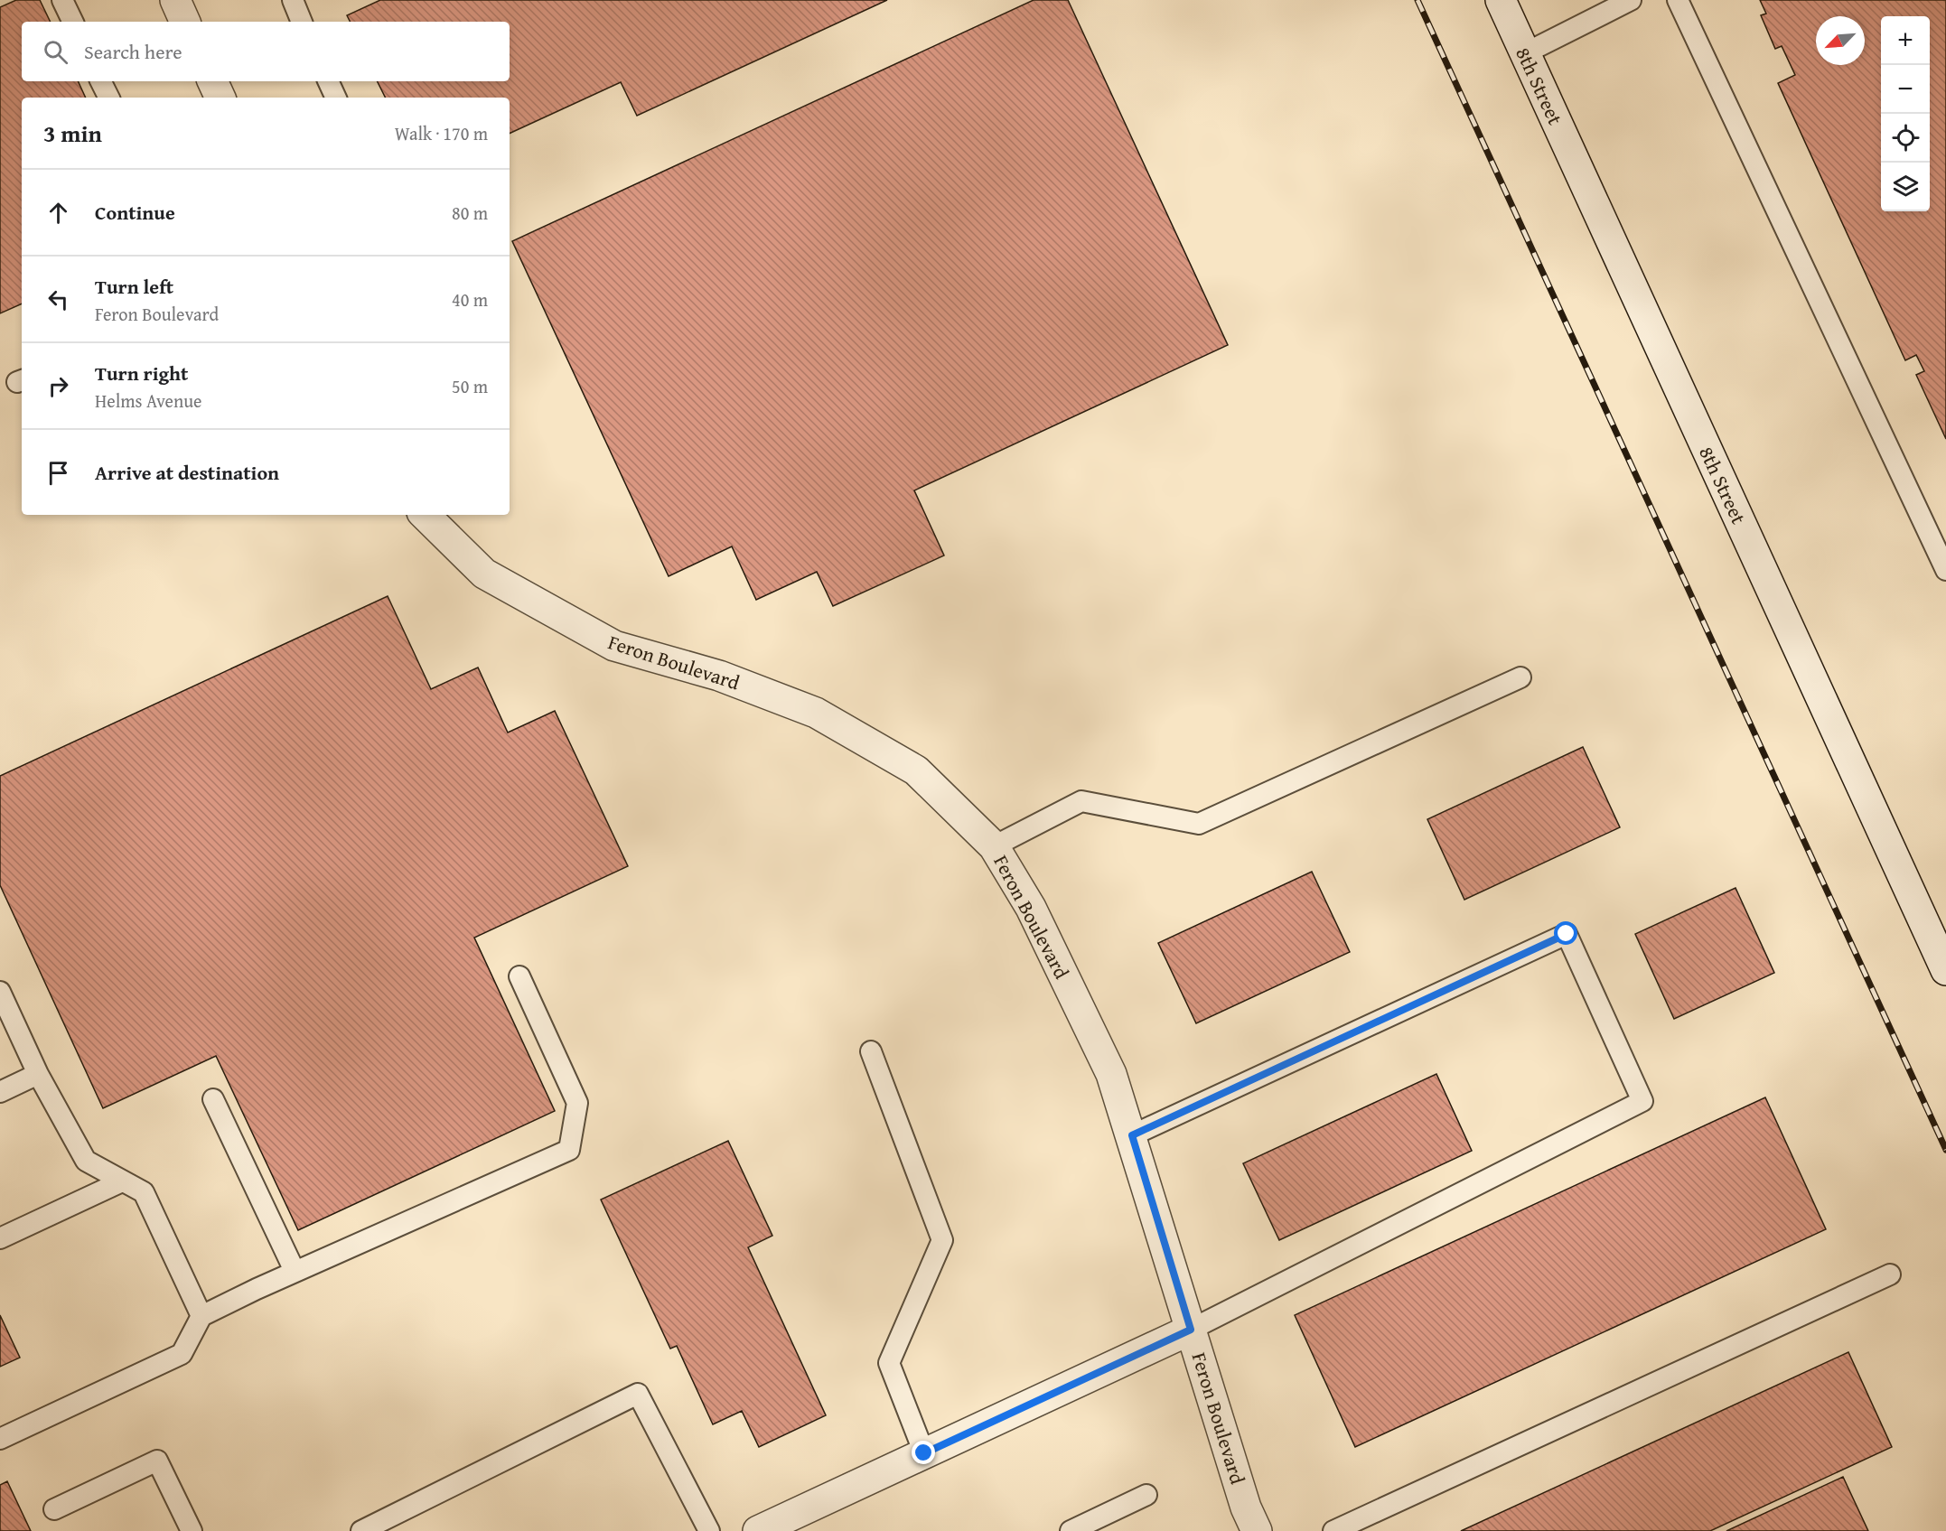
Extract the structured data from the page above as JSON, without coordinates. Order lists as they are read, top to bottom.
{
  "streets": {
    "street": ["8th Street", "Feron Boulevard"]
  },
  "north": "bottom left",
  "page": {
    "map_buttons": ["+", "−"],
    "search": "Search here",
    "heading": ["3 min", "Walk · 170 m"],
    "list": [
      ["Continue", "80 m"],
      ["Turn left", "Feron Boulevard", "40 m"],
      ["Turn right", "Helms Avenue", "50 m"],
      "Arrive at destination"
    ]
  }
}
